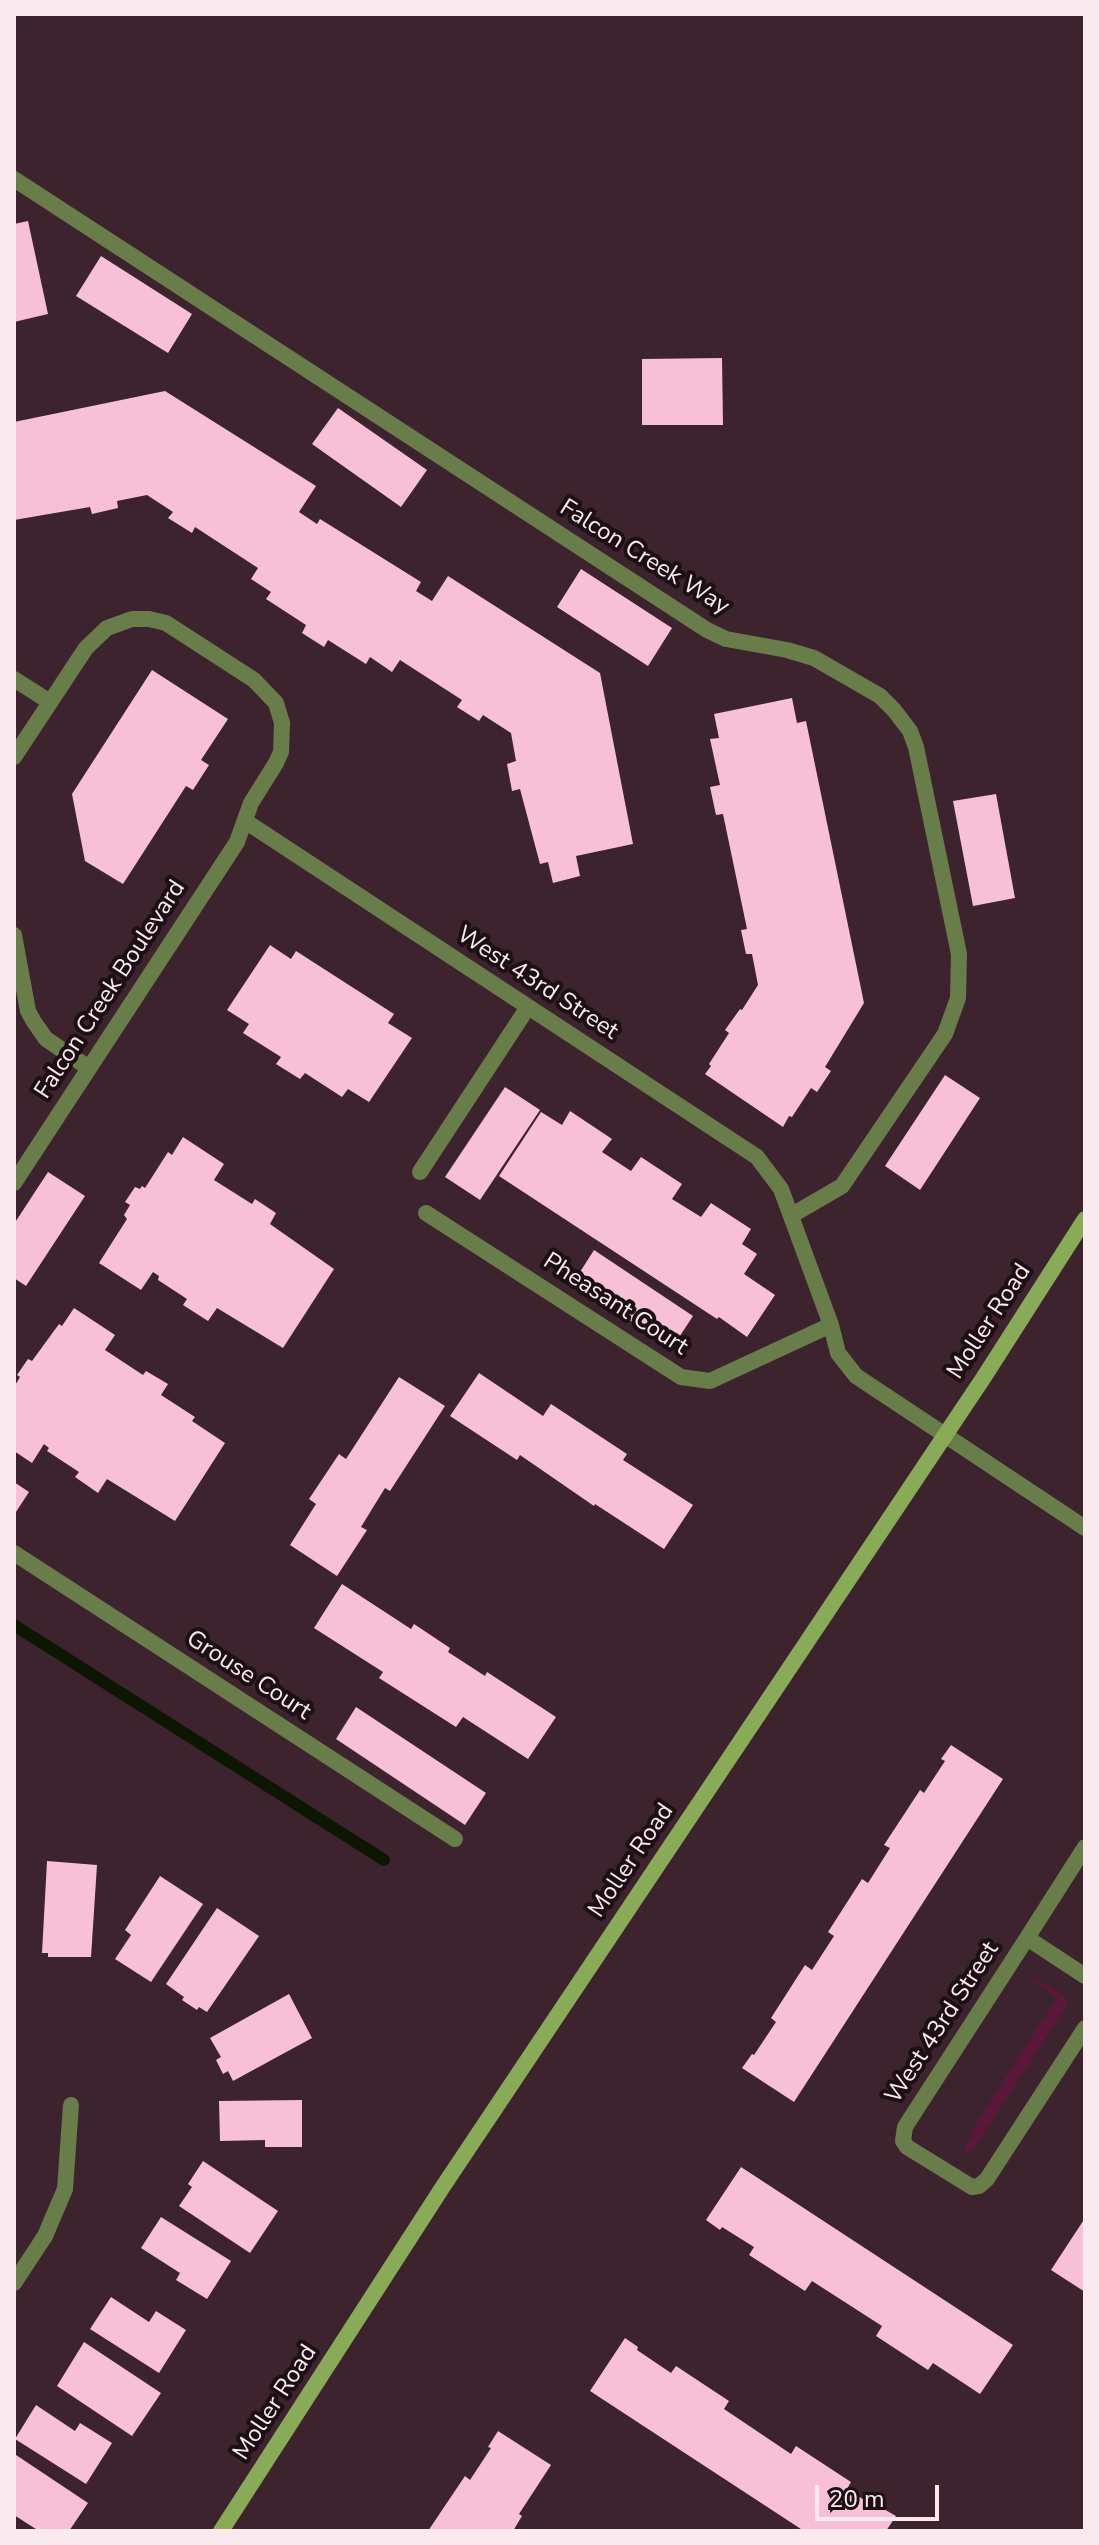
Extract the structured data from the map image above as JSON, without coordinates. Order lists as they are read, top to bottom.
{
  "streets": {
    "street": [
      "Falcon Creek Way",
      "West 43rd Street",
      "Falcon Creek Boulevard",
      "Pheasant Court",
      "Moller Road",
      "Grouse Court"
    ]
  },
  "crossings": [
    ["Falcon Creek Way", "West 43rd Street"],
    ["West 43rd Street", "Falcon Creek Boulevard"],
    ["West 43rd Street", "Pheasant Court"],
    ["West 43rd Street", "Moller Road"]
  ],
  "scale_bar": "20 m"
}
